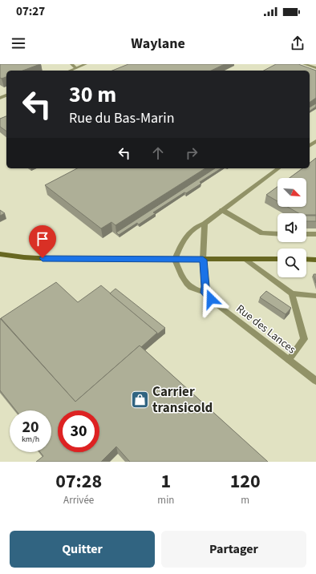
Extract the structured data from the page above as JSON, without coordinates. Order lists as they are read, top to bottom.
{
  "streets": {
    "street": ["Rue des Lances"]
  },
  "places": {
    "shop": ["Carrier transicold"]
  },
  "north": "bottom right",
  "page": {
    "status": "07:27",
    "header": "Waylane",
    "turn": ["30 m", "Rue du Bas-Marin"],
    "speed": "20 km/h",
    "limit": "30",
    "eta": [
      "07:28",
      "Arrivée",
      "1",
      "min",
      "120",
      "m"
    ],
    "buttons": ["Quitter", "Partager"]
  }
}
